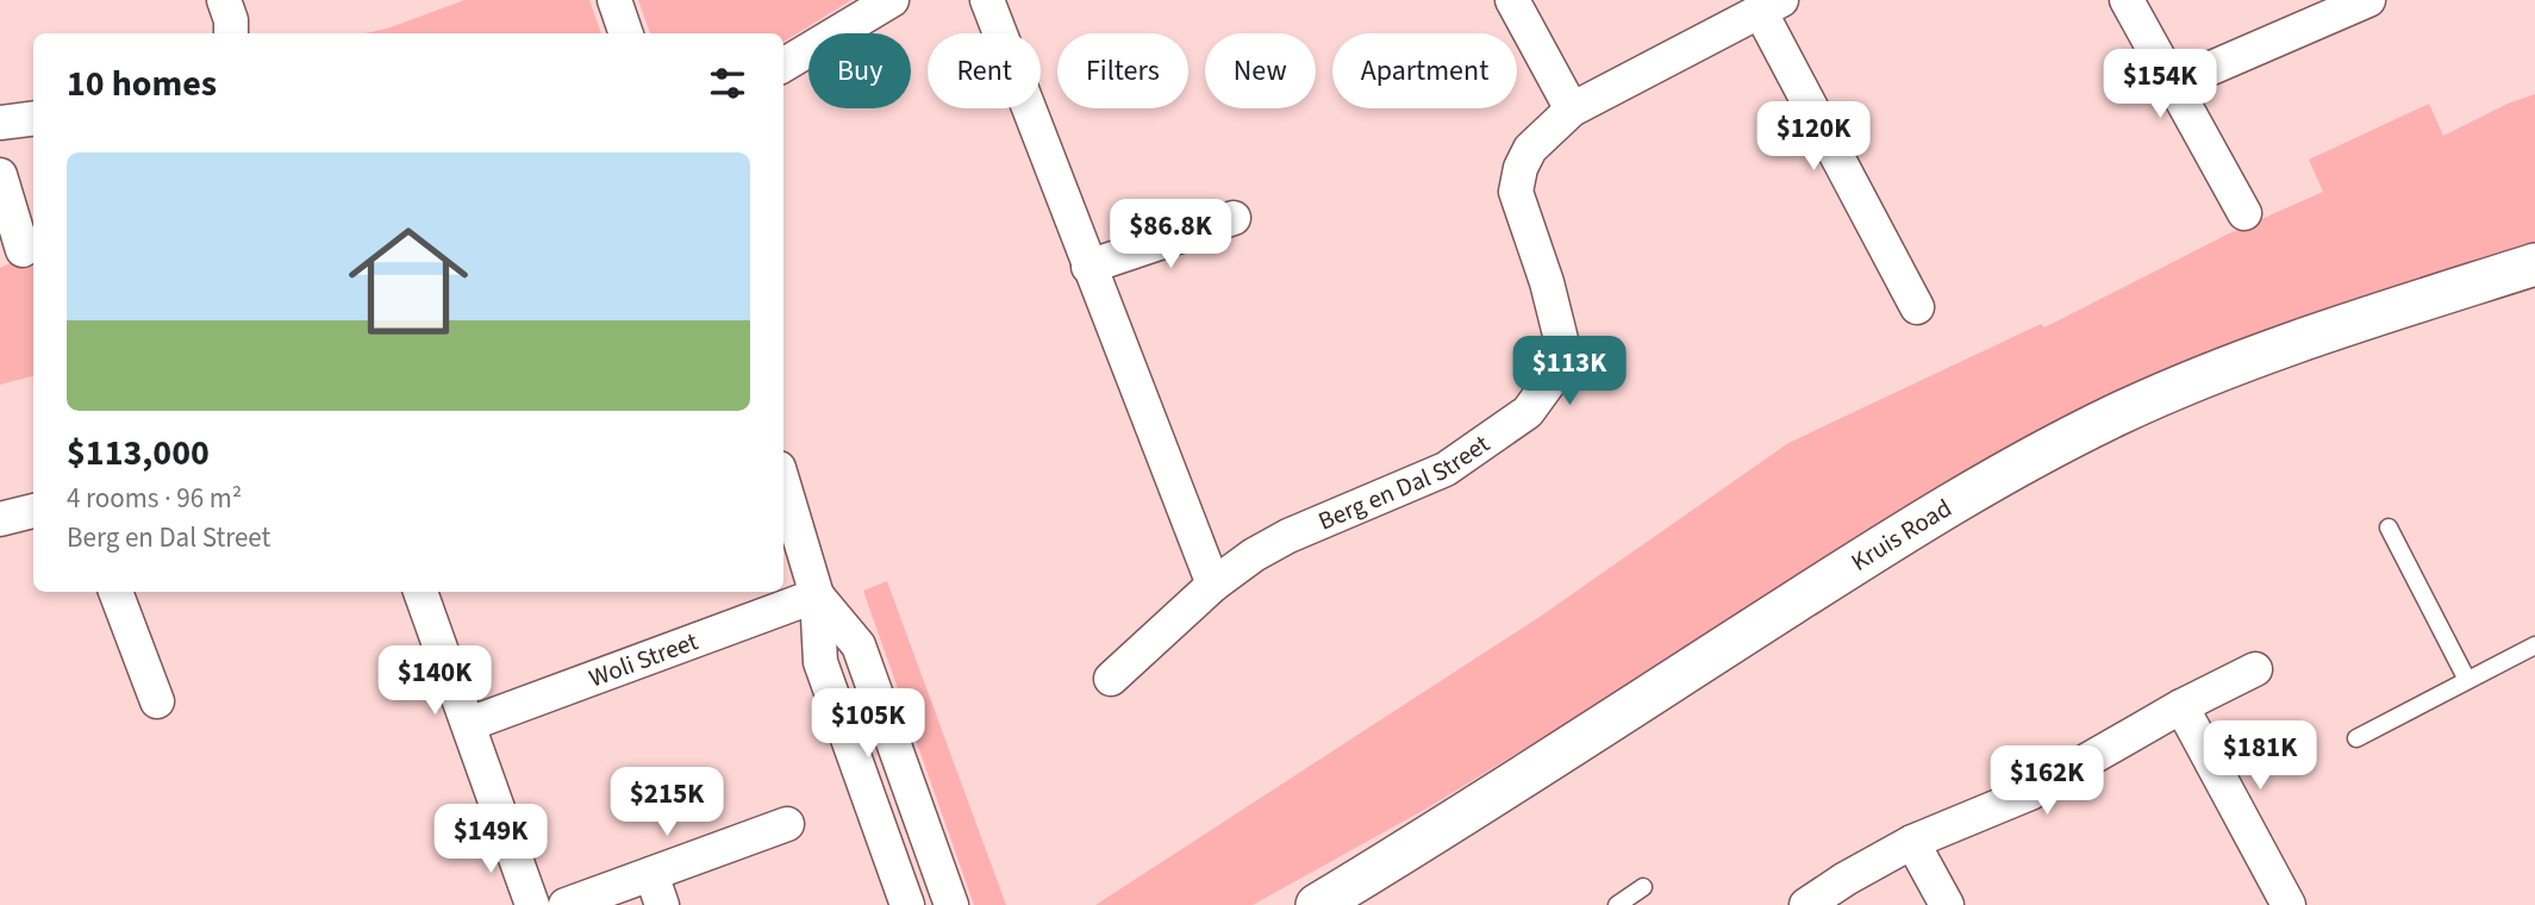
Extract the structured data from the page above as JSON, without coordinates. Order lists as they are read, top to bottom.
{
  "streets": {
    "street": ["Berg en Dal Street", "Kruis Road", "Woli Street"]
  },
  "page": {
    "chip": [
      "Buy",
      "Rent",
      "Filters",
      "New",
      "Apartment"
    ],
    "heading": "10 homes",
    "price": [
      "$154K",
      "$120K",
      "$86.8K",
      "$113K",
      "$140K",
      "$105K",
      "$181K",
      "$162K",
      "$215K",
      "$149K"
    ],
    "list": [
      {
        "name": "$113,000",
        "note": "4 rooms · 96 m² · Berg en Dal Street"
      }
    ]
  }
}
